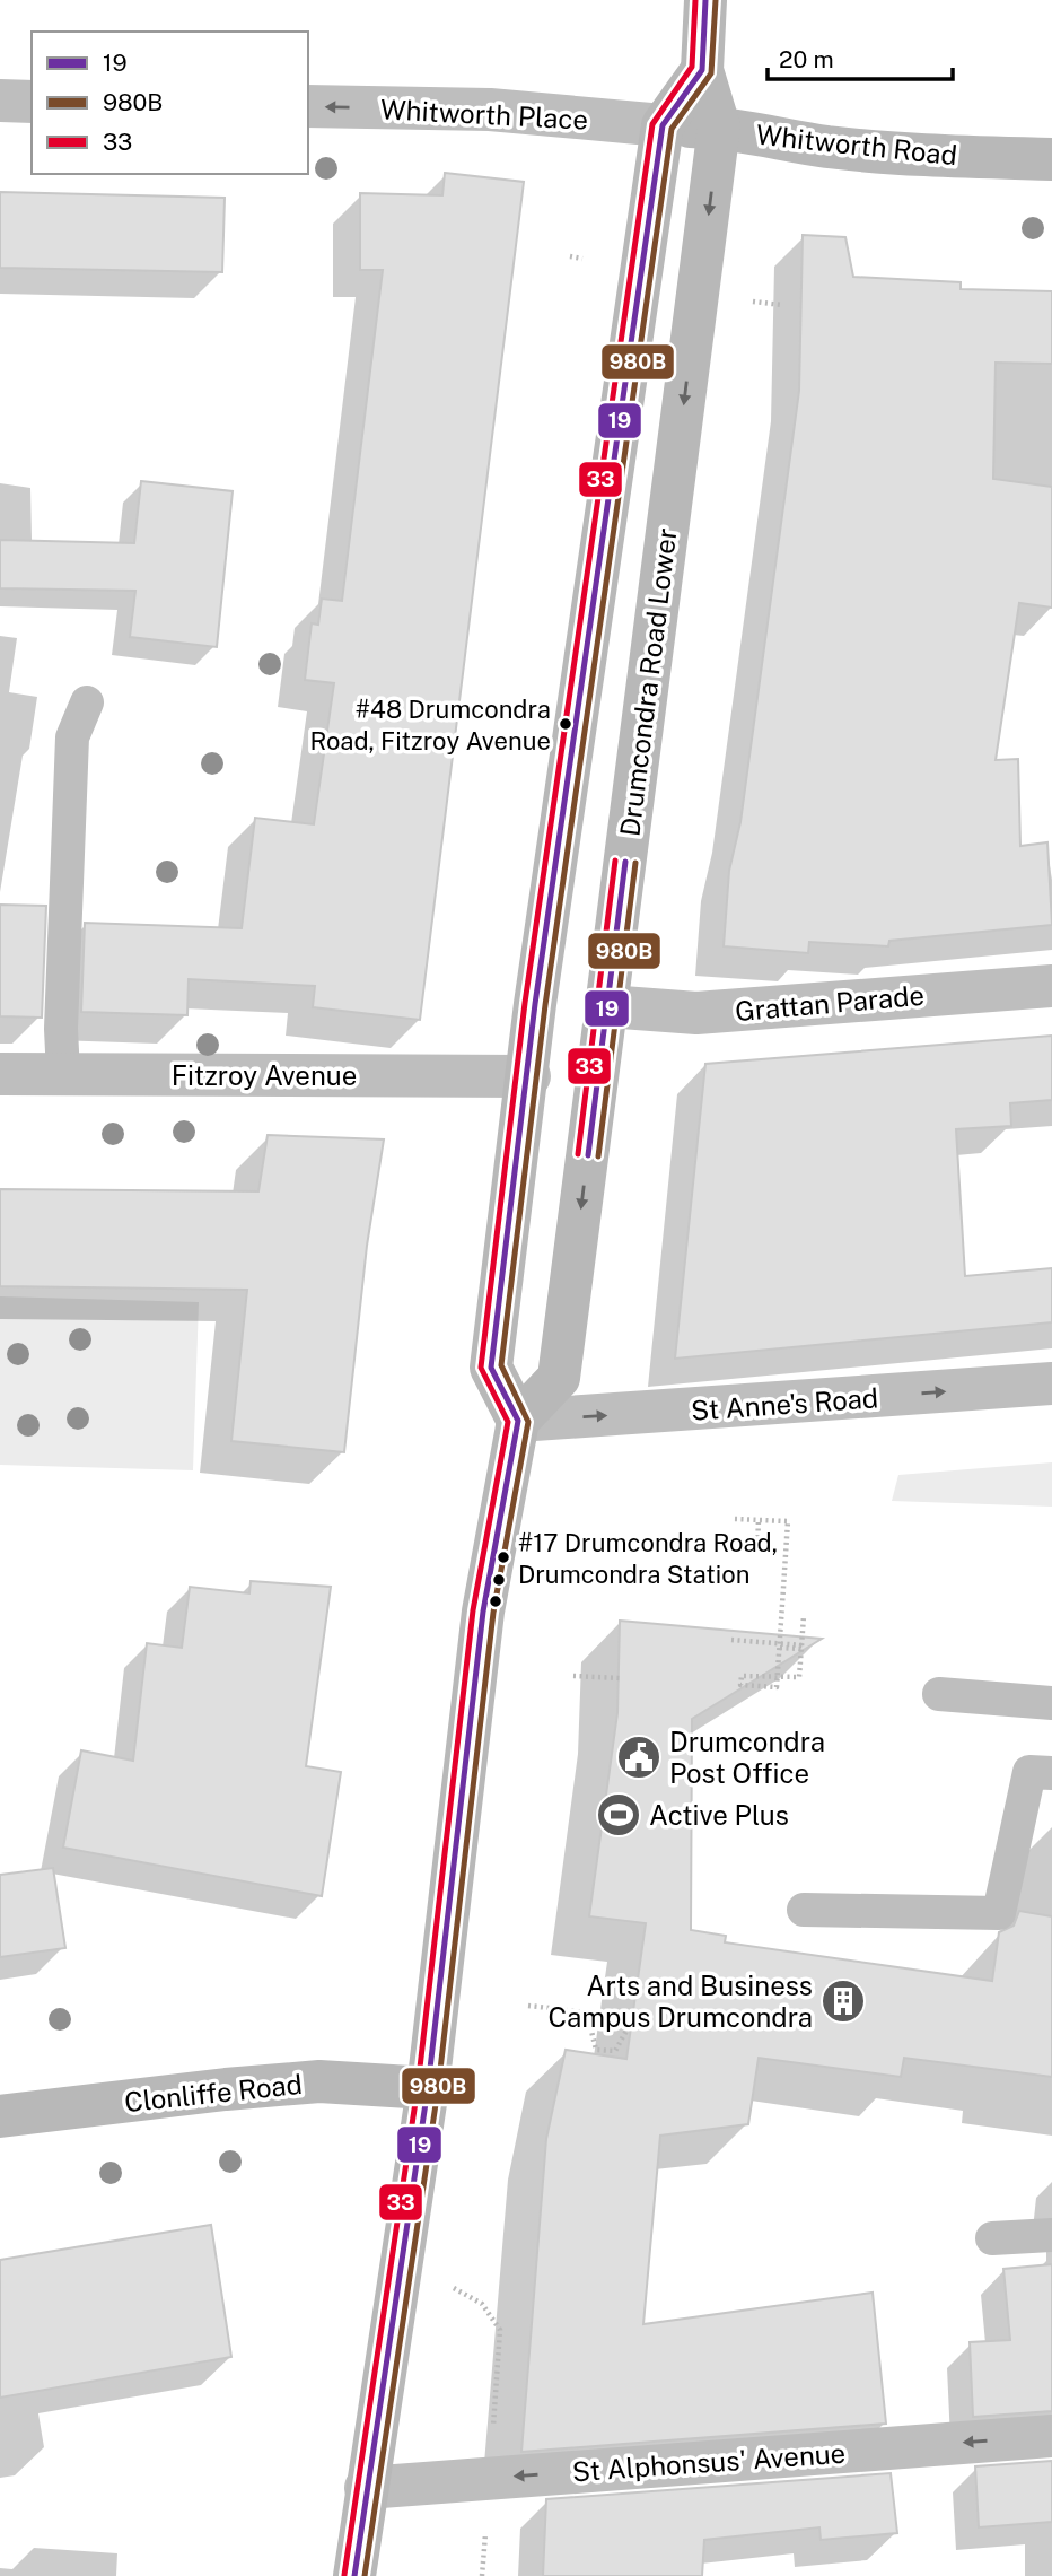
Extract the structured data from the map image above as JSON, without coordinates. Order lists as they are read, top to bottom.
{
  "streets": {
    "main road": ["Whitworth Road", "Drumcondra Road Lower", "Clonliffe Road"],
    "street": [
      "Whitworth Place",
      "Grattan Parade",
      "Fitzroy Avenue",
      "St Anne's Road",
      "St Alphonsus' Avenue"
    ]
  },
  "crossings": [
    ["Whitworth Place", "Whitworth Road"],
    ["Whitworth Road", "Drumcondra Road Lower"],
    ["Drumcondra Road Lower", "Grattan Parade"],
    ["Drumcondra Road Lower", "St Anne's Road"]
  ],
  "one_way": ["Whitworth Place", "St Anne's Road", "St Alphonsus' Avenue"],
  "places": {
    "other": ["#48 Drumcondra Road, Fitzroy Avenue", "#17 Drumcondra Road, Drumcondra Station"],
    "public building": ["Drumcondra Post Office"],
    "sports": ["Active Plus"],
    "building": ["Arts and Business Campus Drumcondra"]
  },
  "lines": ["transit line 19", "transit line 980B", "transit line 33"],
  "legend": ["19", "980B", "33"],
  "scale_bar": "20 m"
}
